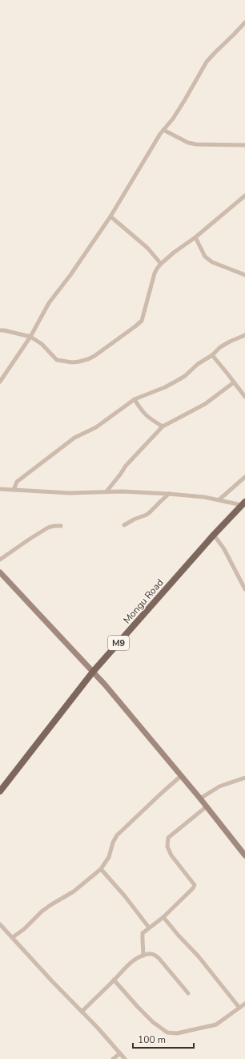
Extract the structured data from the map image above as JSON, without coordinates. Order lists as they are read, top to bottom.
{
  "streets": {
    "main road": ["Mongu Road", "M9"]
  },
  "scale_bar": "100 m"
}
